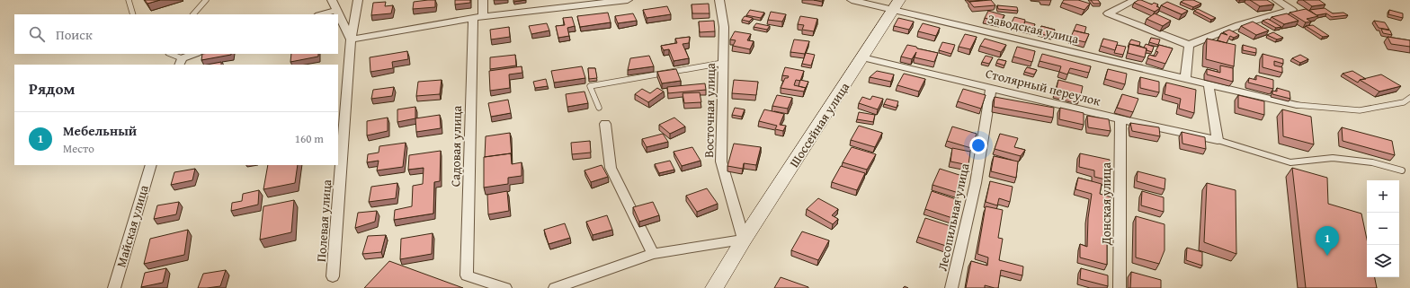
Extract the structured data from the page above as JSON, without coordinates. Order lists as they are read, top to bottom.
{
  "streets": {
    "main road": ["Шоссейная улица"],
    "street": [
      "Заводская улица",
      "Столярный переулок",
      "Восточная улица",
      "Садовая улица",
      "Донская улица",
      "Лесопильная улица",
      "Полевая улица",
      "Майская улица"
    ]
  },
  "crossings": [
    ["Заводская улица", "Шоссейная улица"],
    ["Столярный переулок", "Шоссейная улица"],
    ["Столярный переулок", "Донская улица"],
    ["Столярный переулок", "Лесопильная улица"],
    ["Восточная улица", "Шоссейная улица"]
  ],
  "page": {
    "search": "Поиск",
    "heading": "Рядом",
    "list": [
      {
        "mark": "1",
        "name": "Мебельный",
        "note": "Место",
        "value": "160 m"
      }
    ],
    "map_buttons": ["+", "−"],
    "pins": "1"
  }
}
